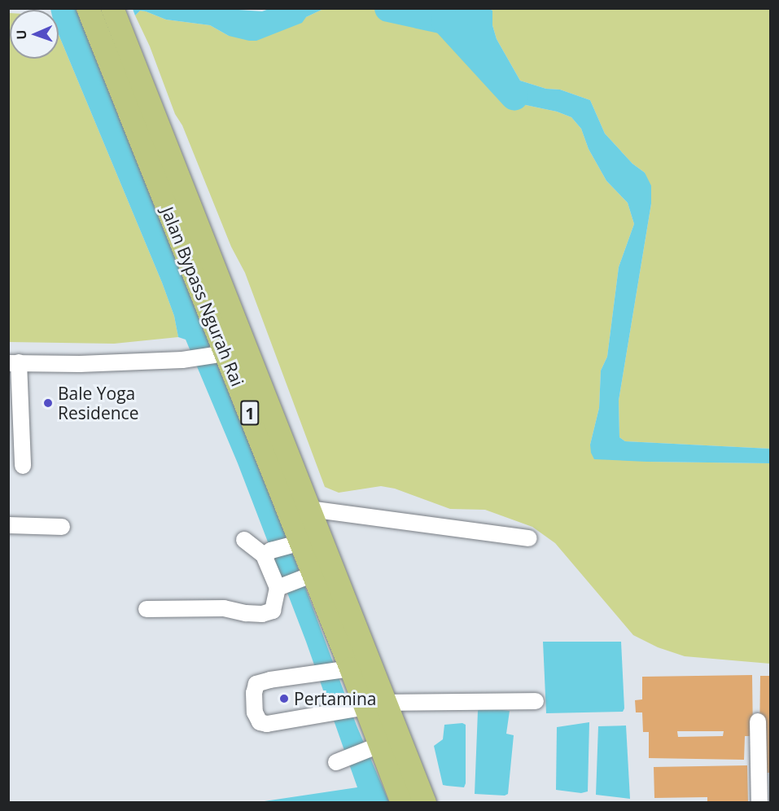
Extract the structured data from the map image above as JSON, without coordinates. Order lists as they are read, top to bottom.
{
  "streets": {
    "highway": ["Jalan Bypass Ngurah Rai", "1"]
  },
  "places": ["Bale Yoga Residence", "Pertamina"],
  "north": "left"
}
